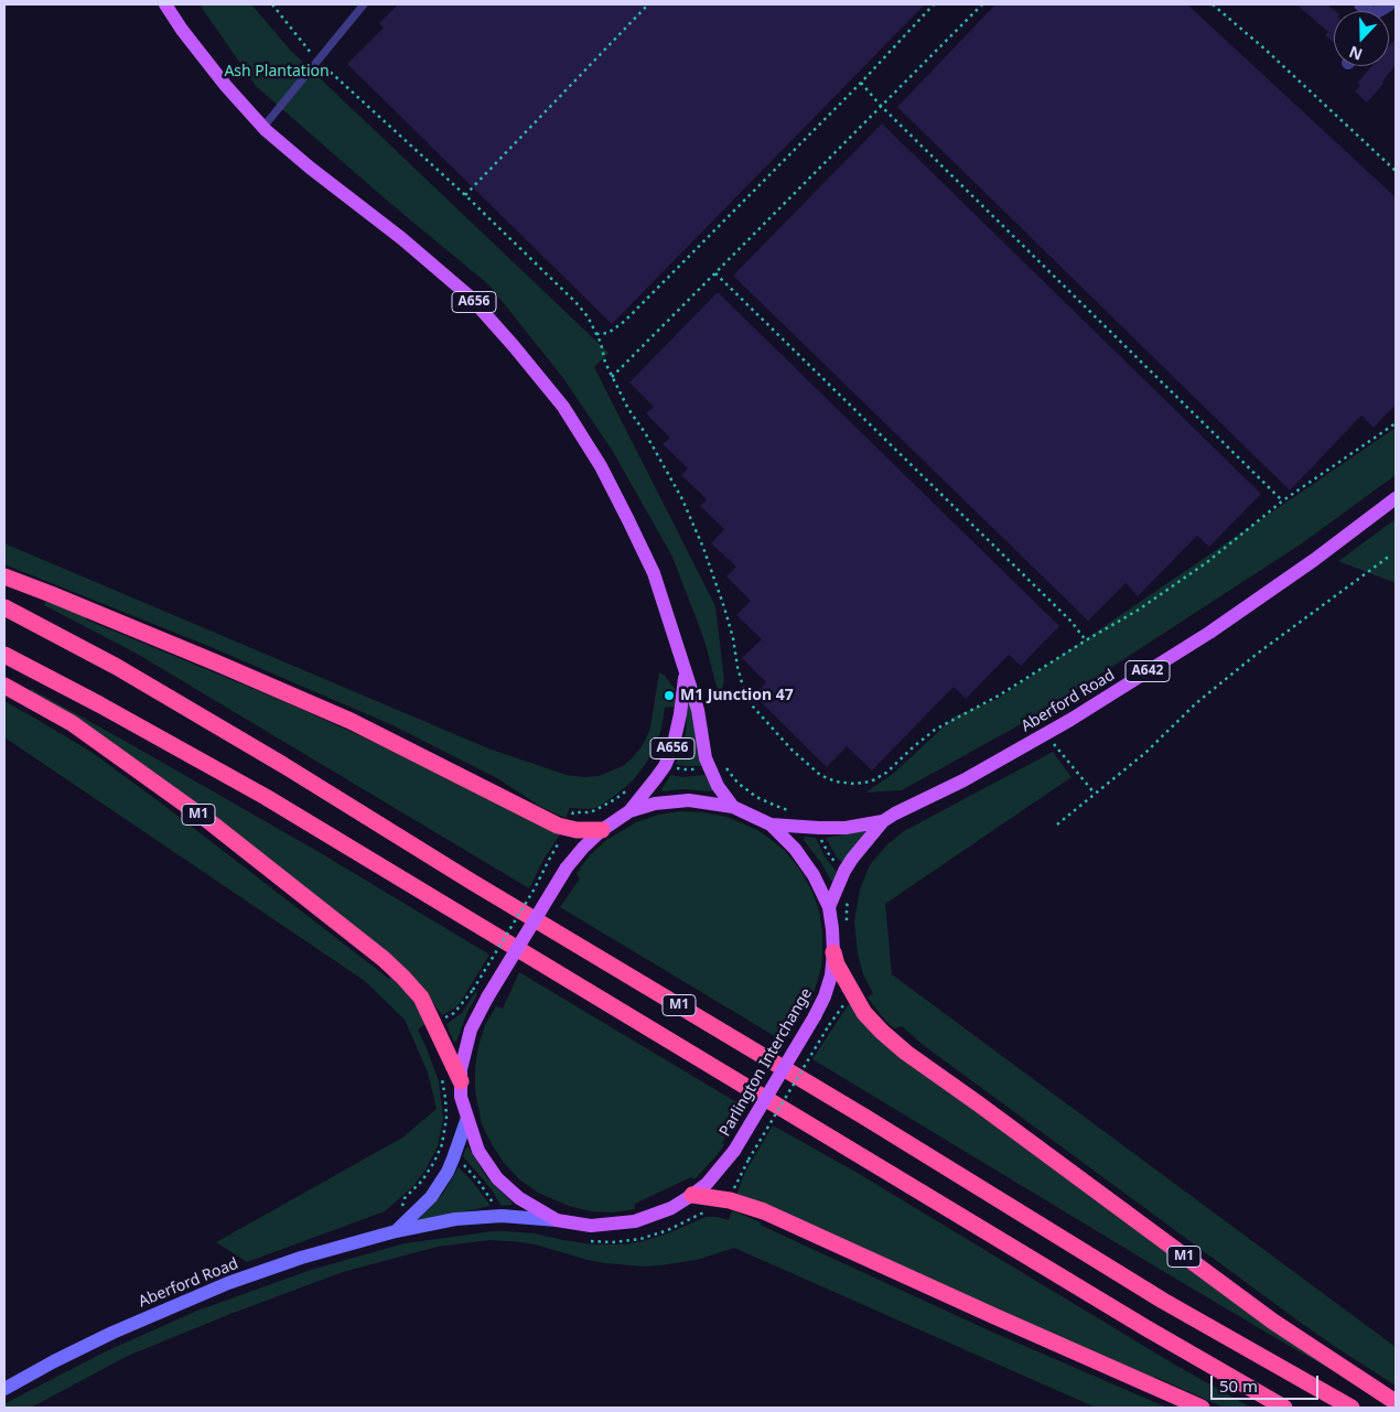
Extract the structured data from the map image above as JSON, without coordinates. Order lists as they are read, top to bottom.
{
  "streets": {
    "highway": ["M1"],
    "main road": [
      "A656",
      "A642",
      "Aberford Road",
      "Parlington Interchange"
    ]
  },
  "crossings": [
    ["A656", "Parlington Interchange"],
    ["Aberford Road", "Parlington Interchange"],
    ["M1", "Parlington Interchange"]
  ],
  "parks": ["Ash Plantation"],
  "places": ["M1 Junction 47"],
  "scale_bar": "50 m",
  "north": "bottom"
}
